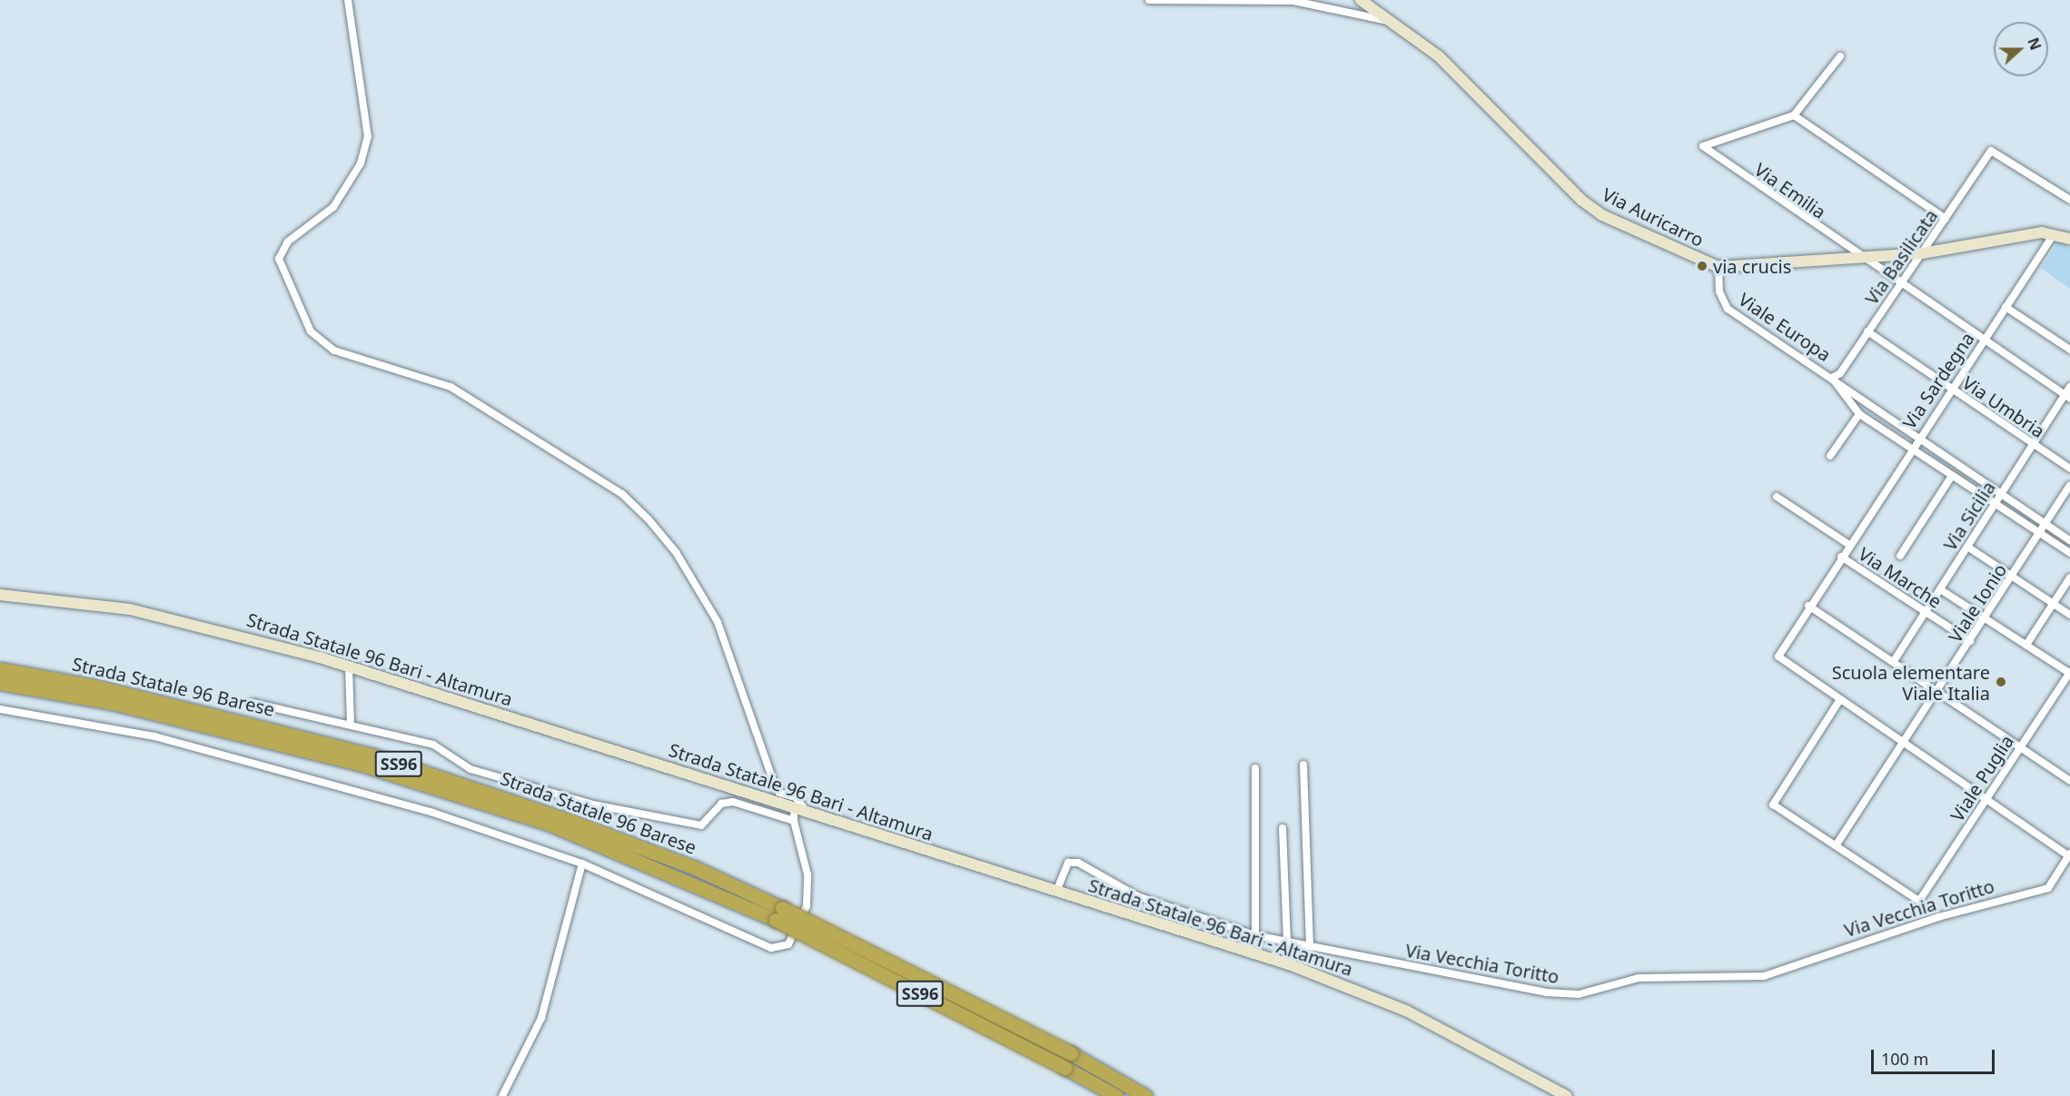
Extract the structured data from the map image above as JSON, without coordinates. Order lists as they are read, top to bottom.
{
  "streets": {
    "highway": ["Strada Statale 96 Barese", "SS96"],
    "street": [
      "Via Emilia",
      "Via Auricarro",
      "Via Basilicata",
      "Viale Europa",
      "Via Sardegna",
      "Via Umbria",
      "Via Sicilia",
      "Via Marche",
      "Viale Ionio",
      "Strada Statale 96 Bari - Altamura",
      "Viale Puglia",
      "Via Vecchia Toritto"
    ]
  },
  "crossings": [
    ["Via Emilia", "Via Auricarro"],
    ["Via Emilia", "Via Basilicata"],
    ["Via Emilia", "Via Sardegna"],
    ["Via Emilia", "Via Sicilia"],
    ["Via Auricarro", "Via Basilicata"],
    ["Via Auricarro", "Viale Europa"],
    ["Via Auricarro", "Via Sardegna"],
    ["Via Basilicata", "Viale Europa"],
    ["Via Basilicata", "Via Umbria"],
    ["Viale Europa", "Via Sardegna"],
    ["Viale Europa", "Via Sicilia"],
    ["Viale Europa", "Viale Ionio"],
    ["Via Sardegna", "Via Umbria"],
    ["Via Sardegna", "Via Marche"],
    ["Via Umbria", "Via Sicilia"],
    ["Via Sicilia", "Via Marche"],
    ["Via Marche", "Viale Ionio"],
    ["Viale Ionio", "Viale Puglia"],
    ["Strada Statale 96 Bari - Altamura", "Via Vecchia Toritto"]
  ],
  "places": ["via crucis", "Scuola elementare Viale Italia"],
  "scale_bar": "100 m",
  "north": "right"
}
